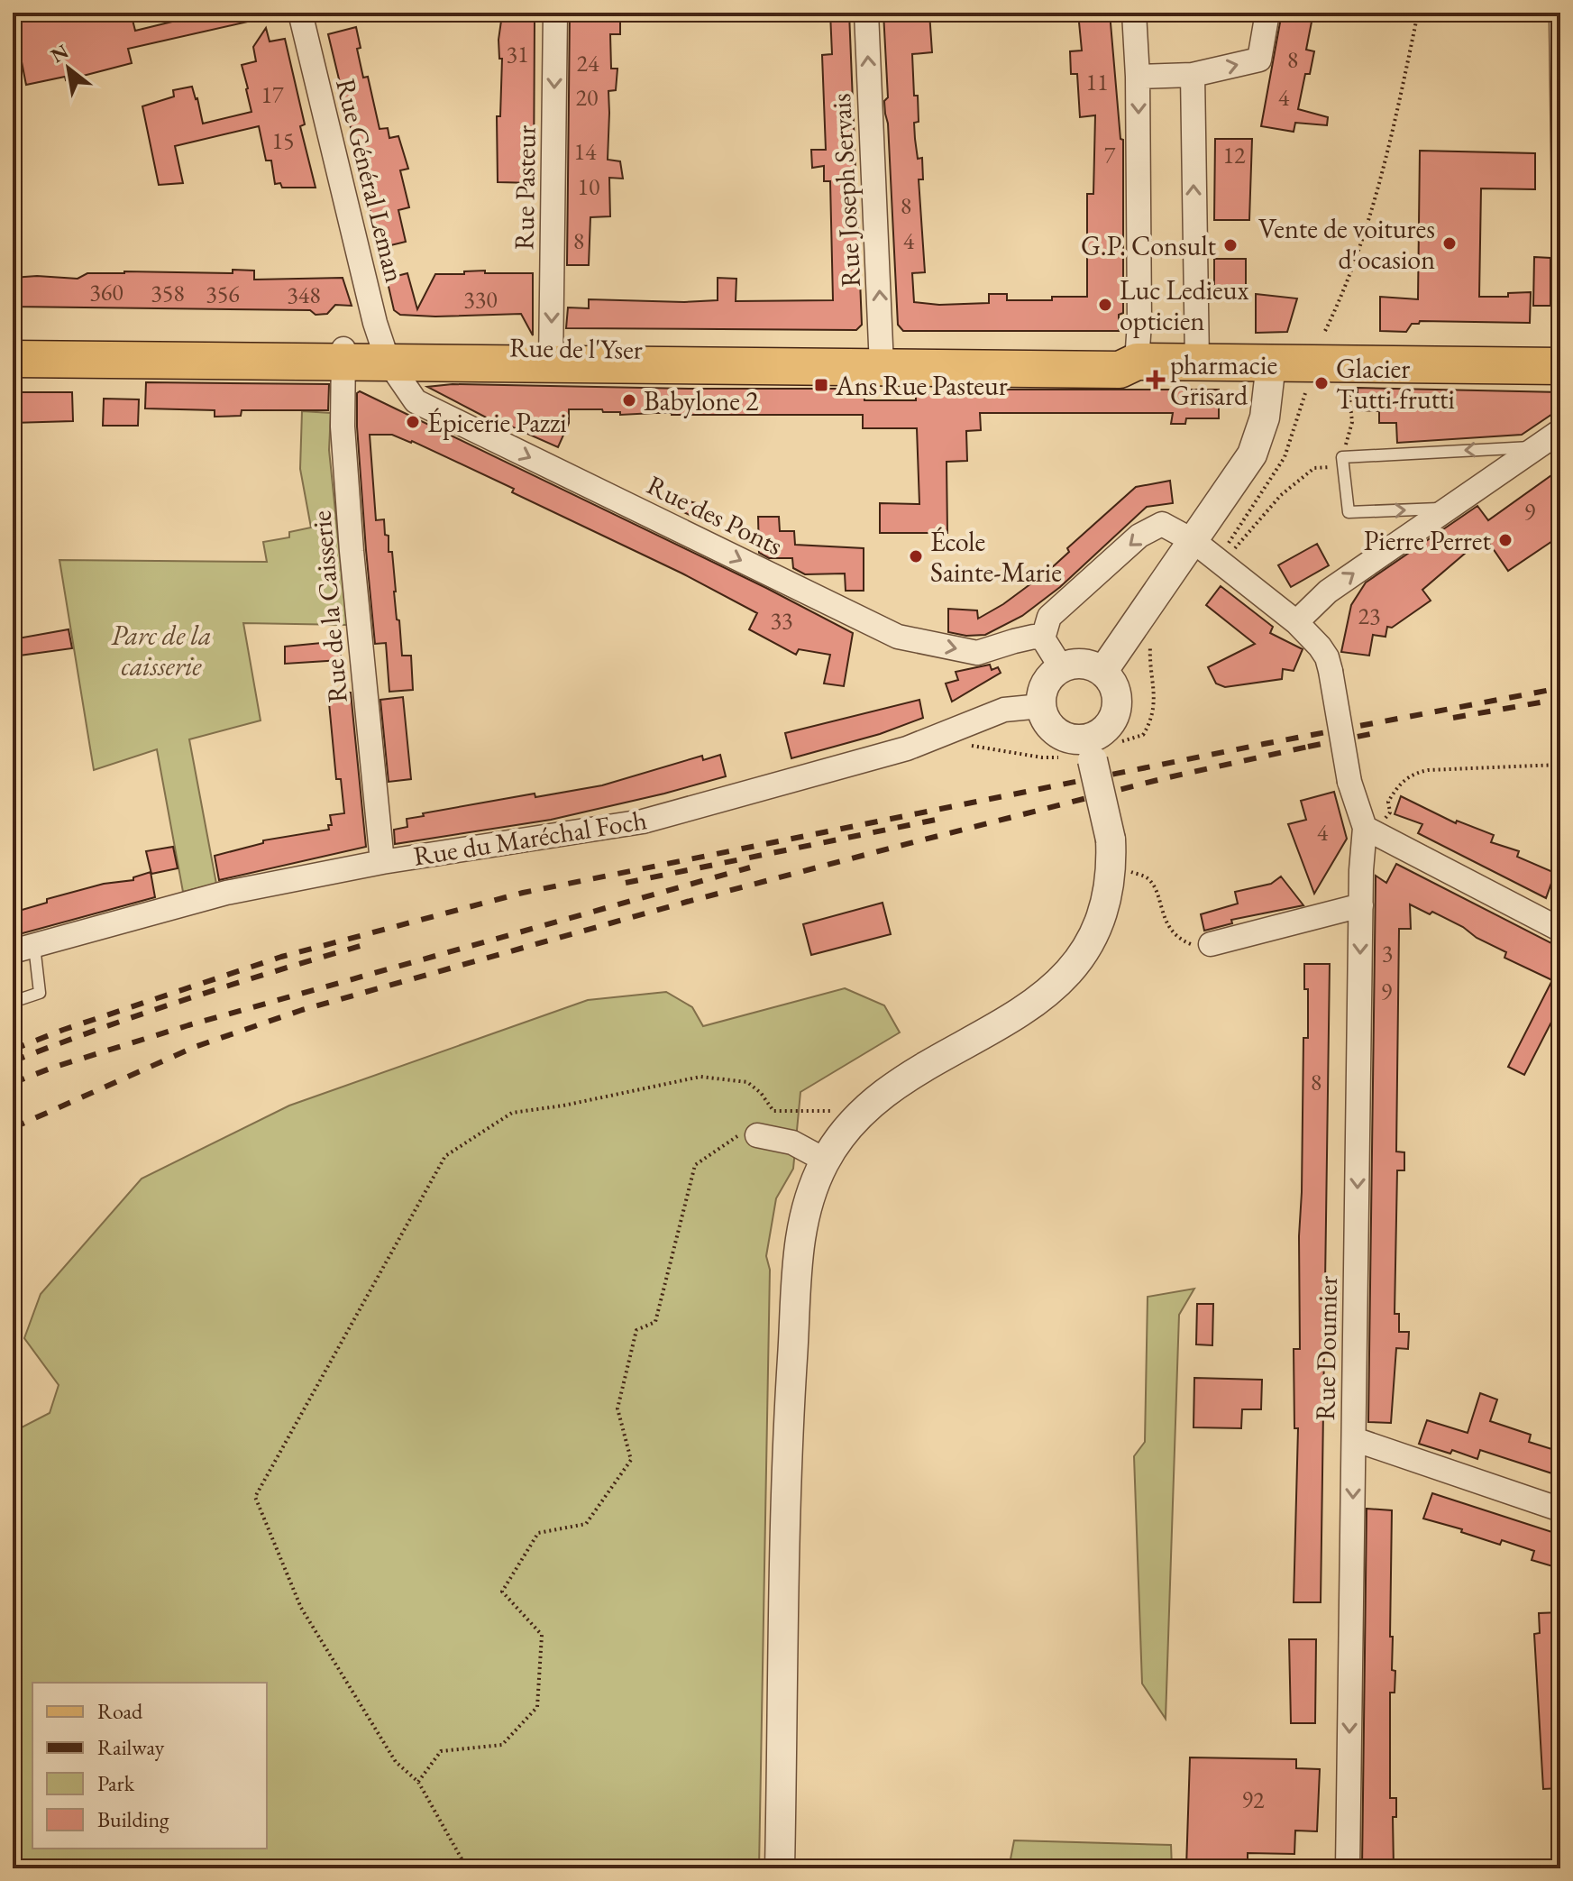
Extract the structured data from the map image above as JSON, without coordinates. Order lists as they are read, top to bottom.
{
  "streets": {
    "main road": ["Rue de l'Yser"],
    "street": [
      "Rue Général Leman",
      "Rue Pasteur",
      "Rue Joseph Servais",
      "Rue des Ponts",
      "Rue de la Caisserie",
      "Rue du Maréchal Foch",
      "Rue Doumier"
    ]
  },
  "crossings": [
    ["Rue Général Leman", "Rue de l'Yser"],
    ["Rue Général Leman", "Rue des Ponts"],
    ["Rue Pasteur", "Rue de l'Yser"],
    ["Rue Joseph Servais", "Rue de l'Yser"],
    ["Rue de l'Yser", "Rue des Ponts"],
    ["Rue de l'Yser", "Rue de la Caisserie"],
    ["Rue de la Caisserie", "Rue du Maréchal Foch"]
  ],
  "one_way": [
    "Rue Pasteur",
    "Rue Joseph Servais",
    "Rue des Ponts",
    "Rue Doumier"
  ],
  "parks": ["Parc de la caisserie"],
  "places": {
    "other": [
      "Vente de voitures d'ocasion",
      "G.P. Consult",
      "Luc Ledieux opticien",
      "Glacier Tutti-frutti",
      "Babylone 2",
      "Épicerie Pazzi",
      "Pierre Perret",
      "École Sainte-Marie"
    ],
    "health": ["pharmacie Grisard"],
    "transit": ["Ans Rue Pasteur"]
  },
  "house_numbers": [
    "31",
    "8",
    "24",
    "11",
    "17",
    "20",
    "4",
    "15",
    "14",
    "7",
    "12",
    "10",
    "8",
    "8",
    "4",
    "360",
    "358",
    "356",
    "348",
    "330",
    "9",
    "23",
    "33",
    "4",
    "3",
    "9",
    "8",
    "92"
  ],
  "legend": [
    "Road",
    "Railway",
    "Park",
    "Building"
  ],
  "north": "top left"
}
